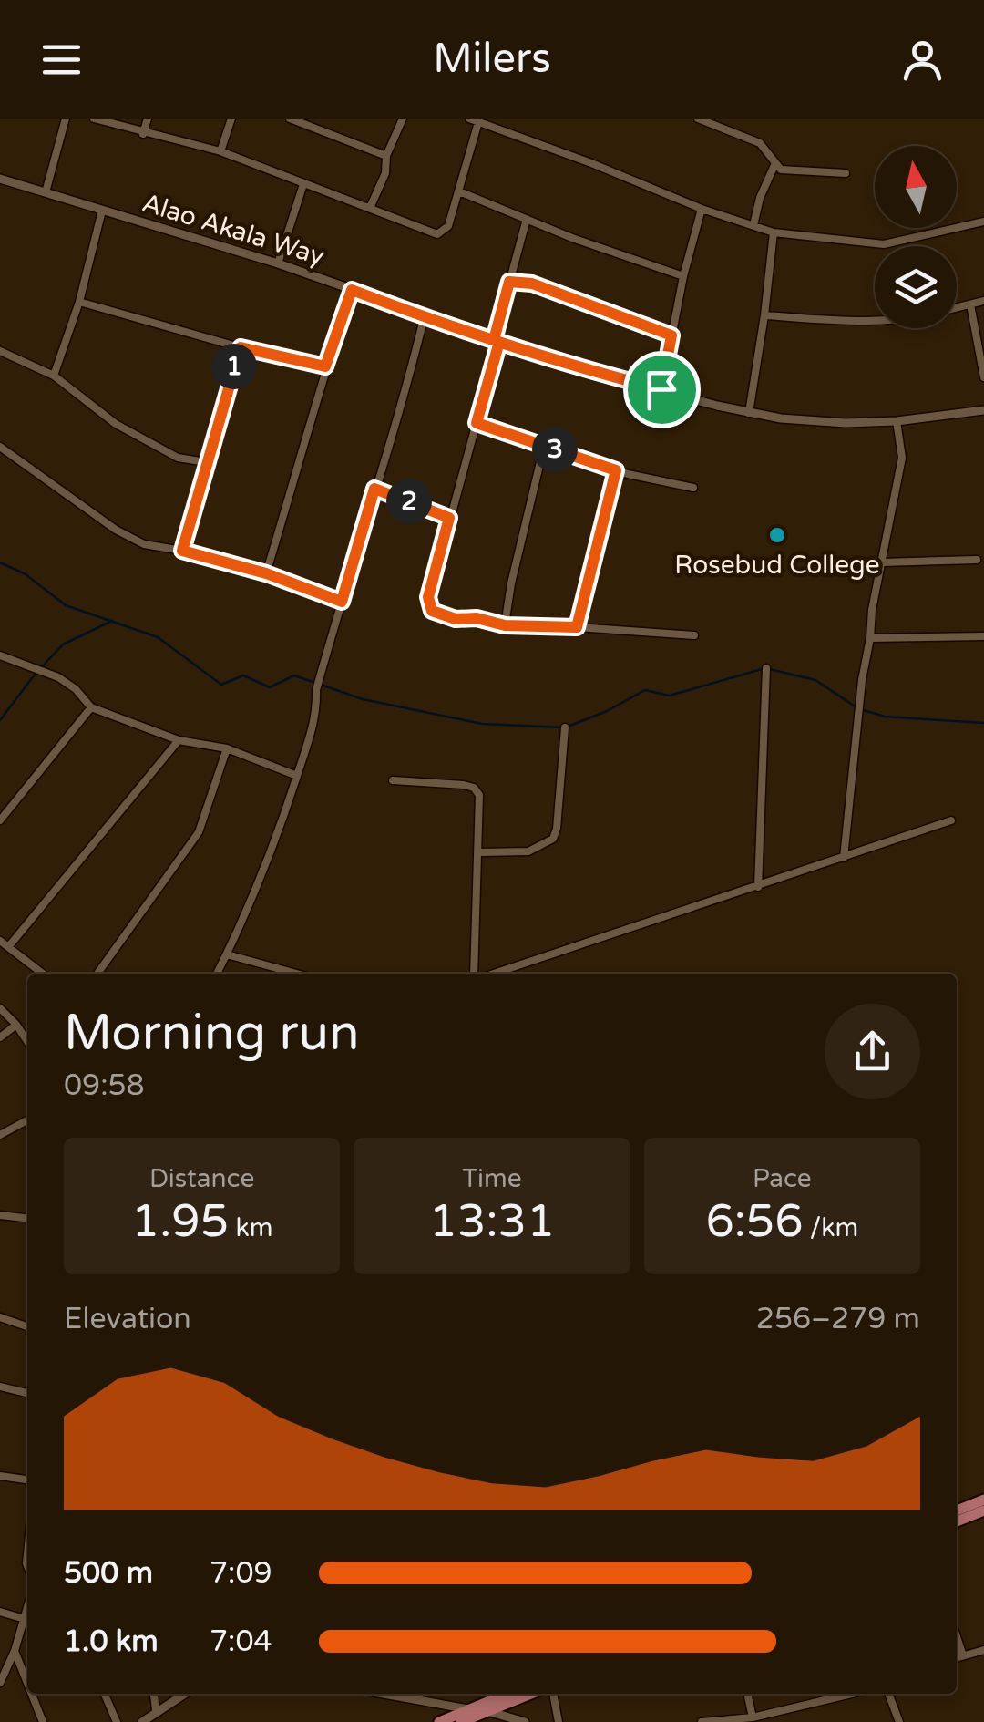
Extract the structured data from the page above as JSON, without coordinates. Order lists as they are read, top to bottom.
{
  "streets": {
    "street": ["Alao Akala Way"]
  },
  "places": ["Rosebud College"],
  "north": "top",
  "page": {
    "header": "Milers",
    "pins": ["1", "3", "2"],
    "heading": ["Morning run", "09:58"],
    "stats": [
      ["Distance", "1.95 km"],
      ["Time", "13:31"],
      ["Pace", "6:56 /km"]
    ],
    "chart": ["Elevation", "256–279 m"],
    "list": [
      {
        "name": "500 m",
        "note": "7:09"
      },
      {
        "name": "1.0 km",
        "note": "7:04"
      }
    ]
  }
}
